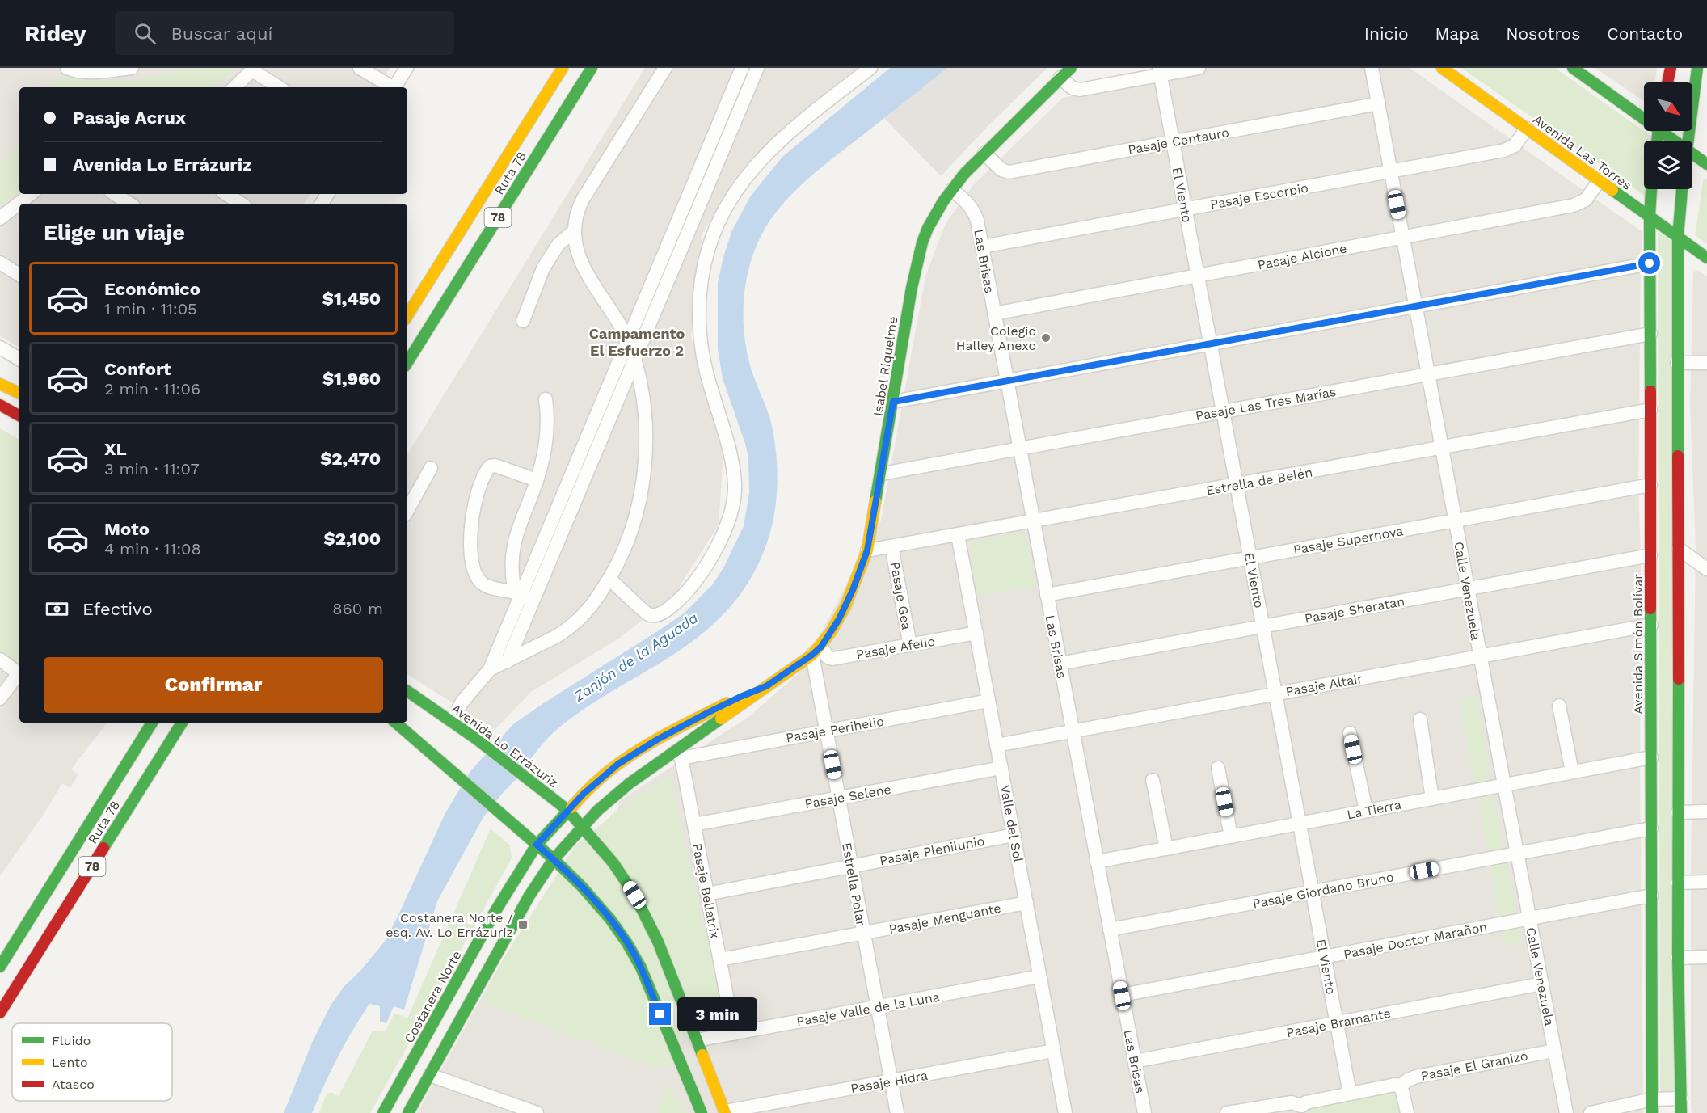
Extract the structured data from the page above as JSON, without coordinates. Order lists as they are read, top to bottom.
{
  "streets": {
    "main road": [
      "Avenida Las Torres",
      "Ruta 78",
      "78",
      "Isabel Riquelme",
      "Avenida Simón Bolívar",
      "Avenida Lo Errázuriz",
      "Costanera Norte"
    ],
    "street": [
      "Pasaje Centauro",
      "El Viento",
      "Pasaje Escorpio",
      "Pasaje Alcione",
      "Las Brisas",
      "Pasaje Las Tres Marías",
      "Estrella de Belén",
      "Pasaje Supernova",
      "Calle Venezuela",
      "Pasaje Gea",
      "Pasaje Sheratan",
      "Pasaje Afelio",
      "Pasaje Altair",
      "Pasaje Perihelio",
      "Pasaje Selene",
      "La Tierra",
      "Valle del Sol",
      "Pasaje Plenilunio",
      "Estrella Polar",
      "Pasaje Giordano Bruno",
      "Pasaje Bellatrix",
      "Pasaje Menguante",
      "Pasaje Doctor Marañon",
      "Pasaje Valle de la Luna",
      "Pasaje Bramante",
      "Pasaje El Granizo",
      "Pasaje Hidra"
    ]
  },
  "crossings": [
    ["Pasaje Centauro", "El Viento"],
    ["Pasaje Centauro", "Isabel Riquelme"],
    ["Pasaje Centauro", "Calle Venezuela"],
    ["Avenida Las Torres", "Pasaje Escorpio"],
    ["Avenida Las Torres", "Pasaje Alcione"],
    ["Avenida Las Torres", "Avenida Simón Bolívar"],
    ["El Viento", "Pasaje Escorpio"],
    ["El Viento", "Pasaje Alcione"],
    ["El Viento", "Pasaje Las Tres Marías"],
    ["El Viento", "Estrella de Belén"],
    ["El Viento", "Pasaje Supernova"],
    ["El Viento", "Pasaje Sheratan"],
    ["El Viento", "Pasaje Altair"],
    ["El Viento", "La Tierra"],
    ["El Viento", "Pasaje Giordano Bruno"],
    ["El Viento", "Pasaje Doctor Marañon"],
    ["El Viento", "Pasaje Bramante"],
    ["El Viento", "Pasaje El Granizo"],
    ["Pasaje Escorpio", "Las Brisas"],
    ["Pasaje Escorpio", "Calle Venezuela"],
    ["Pasaje Alcione", "Las Brisas"],
    ["Pasaje Alcione", "Calle Venezuela"],
    ["Las Brisas", "Isabel Riquelme"],
    ["Las Brisas", "Pasaje Las Tres Marías"],
    ["Las Brisas", "Estrella de Belén"],
    ["Las Brisas", "Pasaje Supernova"],
    ["Las Brisas", "Pasaje Sheratan"],
    ["Las Brisas", "Pasaje Altair"],
    ["Las Brisas", "La Tierra"],
    ["Las Brisas", "Pasaje Giordano Bruno"],
    ["Las Brisas", "Pasaje Doctor Marañon"],
    ["Las Brisas", "Pasaje Bramante"],
    ["Isabel Riquelme", "Pasaje Las Tres Marías"],
    ["Isabel Riquelme", "Estrella de Belén"],
    ["Isabel Riquelme", "Pasaje Afelio"],
    ["Isabel Riquelme", "Pasaje Perihelio"],
    ["Isabel Riquelme", "Avenida Lo Errázuriz"],
    ["Isabel Riquelme", "Estrella Polar"],
    ["Isabel Riquelme", "Pasaje Bellatrix"],
    ["Isabel Riquelme", "Costanera Norte"],
    ["Pasaje Las Tres Marías", "Calle Venezuela"],
    ["Pasaje Las Tres Marías", "Avenida Simón Bolívar"],
    ["Estrella de Belén", "Calle Venezuela"],
    ["Estrella de Belén", "Pasaje Gea"],
    ["Estrella de Belén", "Avenida Simón Bolívar"],
    ["Estrella de Belén", "Valle del Sol"],
    ["Pasaje Supernova", "Calle Venezuela"],
    ["Pasaje Supernova", "Avenida Simón Bolívar"],
    ["Calle Venezuela", "Pasaje Sheratan"],
    ["Calle Venezuela", "Pasaje Altair"],
    ["Calle Venezuela", "La Tierra"],
    ["Calle Venezuela", "Pasaje Giordano Bruno"],
    ["Calle Venezuela", "Pasaje Doctor Marañon"],
    ["Calle Venezuela", "Pasaje Bramante"],
    ["Calle Venezuela", "Pasaje El Granizo"],
    ["Pasaje Gea", "Pasaje Afelio"],
    ["Pasaje Sheratan", "Avenida Simón Bolívar"],
    ["Avenida Simón Bolívar", "Pasaje Altair"],
    ["Avenida Simón Bolívar", "La Tierra"],
    ["Avenida Simón Bolívar", "Pasaje Giordano Bruno"],
    ["Avenida Simón Bolívar", "Pasaje Doctor Marañon"],
    ["Pasaje Afelio", "Valle del Sol"],
    ["Pasaje Afelio", "Estrella Polar"],
    ["Pasaje Altair", "Valle del Sol"],
    ["Pasaje Perihelio", "Valle del Sol"],
    ["Pasaje Perihelio", "Estrella Polar"],
    ["Pasaje Perihelio", "Pasaje Bellatrix"],
    ["Avenida Lo Errázuriz", "Pasaje Valle de la Luna"],
    ["Avenida Lo Errázuriz", "Pasaje Hidra"],
    ["Pasaje Selene", "Valle del Sol"],
    ["Pasaje Selene", "Estrella Polar"],
    ["Pasaje Selene", "Pasaje Bellatrix"],
    ["Valle del Sol", "Pasaje Plenilunio"],
    ["Valle del Sol", "Pasaje Menguante"],
    ["Valle del Sol", "Pasaje Valle de la Luna"],
    ["Valle del Sol", "Pasaje Hidra"],
    ["Pasaje Plenilunio", "Estrella Polar"],
    ["Pasaje Plenilunio", "Pasaje Bellatrix"],
    ["Estrella Polar", "Pasaje Menguante"],
    ["Estrella Polar", "Pasaje Valle de la Luna"],
    ["Estrella Polar", "Pasaje Hidra"],
    ["Pasaje Bellatrix", "Pasaje Menguante"],
    ["Pasaje Bellatrix", "Pasaje Valle de la Luna"]
  ],
  "districts": ["Campamento El Esfuerzo 2"],
  "water": ["Zanjón de la Aguada"],
  "places": {
    "other": ["Colegio Halley Anexo"],
    "transit": ["Costanera Norte / esq. Av. Lo Errázuriz"]
  },
  "legend": ["Fluido", "Lento", "Atasco"],
  "north": "bottom right",
  "page": {
    "header": "Ridey",
    "search": "Buscar aquí",
    "nav": [
      "Inicio",
      "Mapa",
      "Nosotros",
      "Contacto"
    ],
    "banner": ["Pasaje Acrux", "Avenida Lo Errázuriz"],
    "heading": "Elige un viaje",
    "list": [
      {
        "name": "Económico",
        "note": "1 min · 11:05",
        "value": "$1,450"
      },
      {
        "name": "Confort",
        "note": "2 min · 11:06",
        "value": "$1,960"
      },
      {
        "name": "XL",
        "note": "3 min · 11:07",
        "value": "$2,470"
      },
      {
        "name": "Moto",
        "note": "4 min · 11:08",
        "value": "$2,100"
      }
    ],
    "pay": ["Efectivo", "860 m"],
    "buttons": "Confirmar",
    "bubble": "3 min"
  }
}
